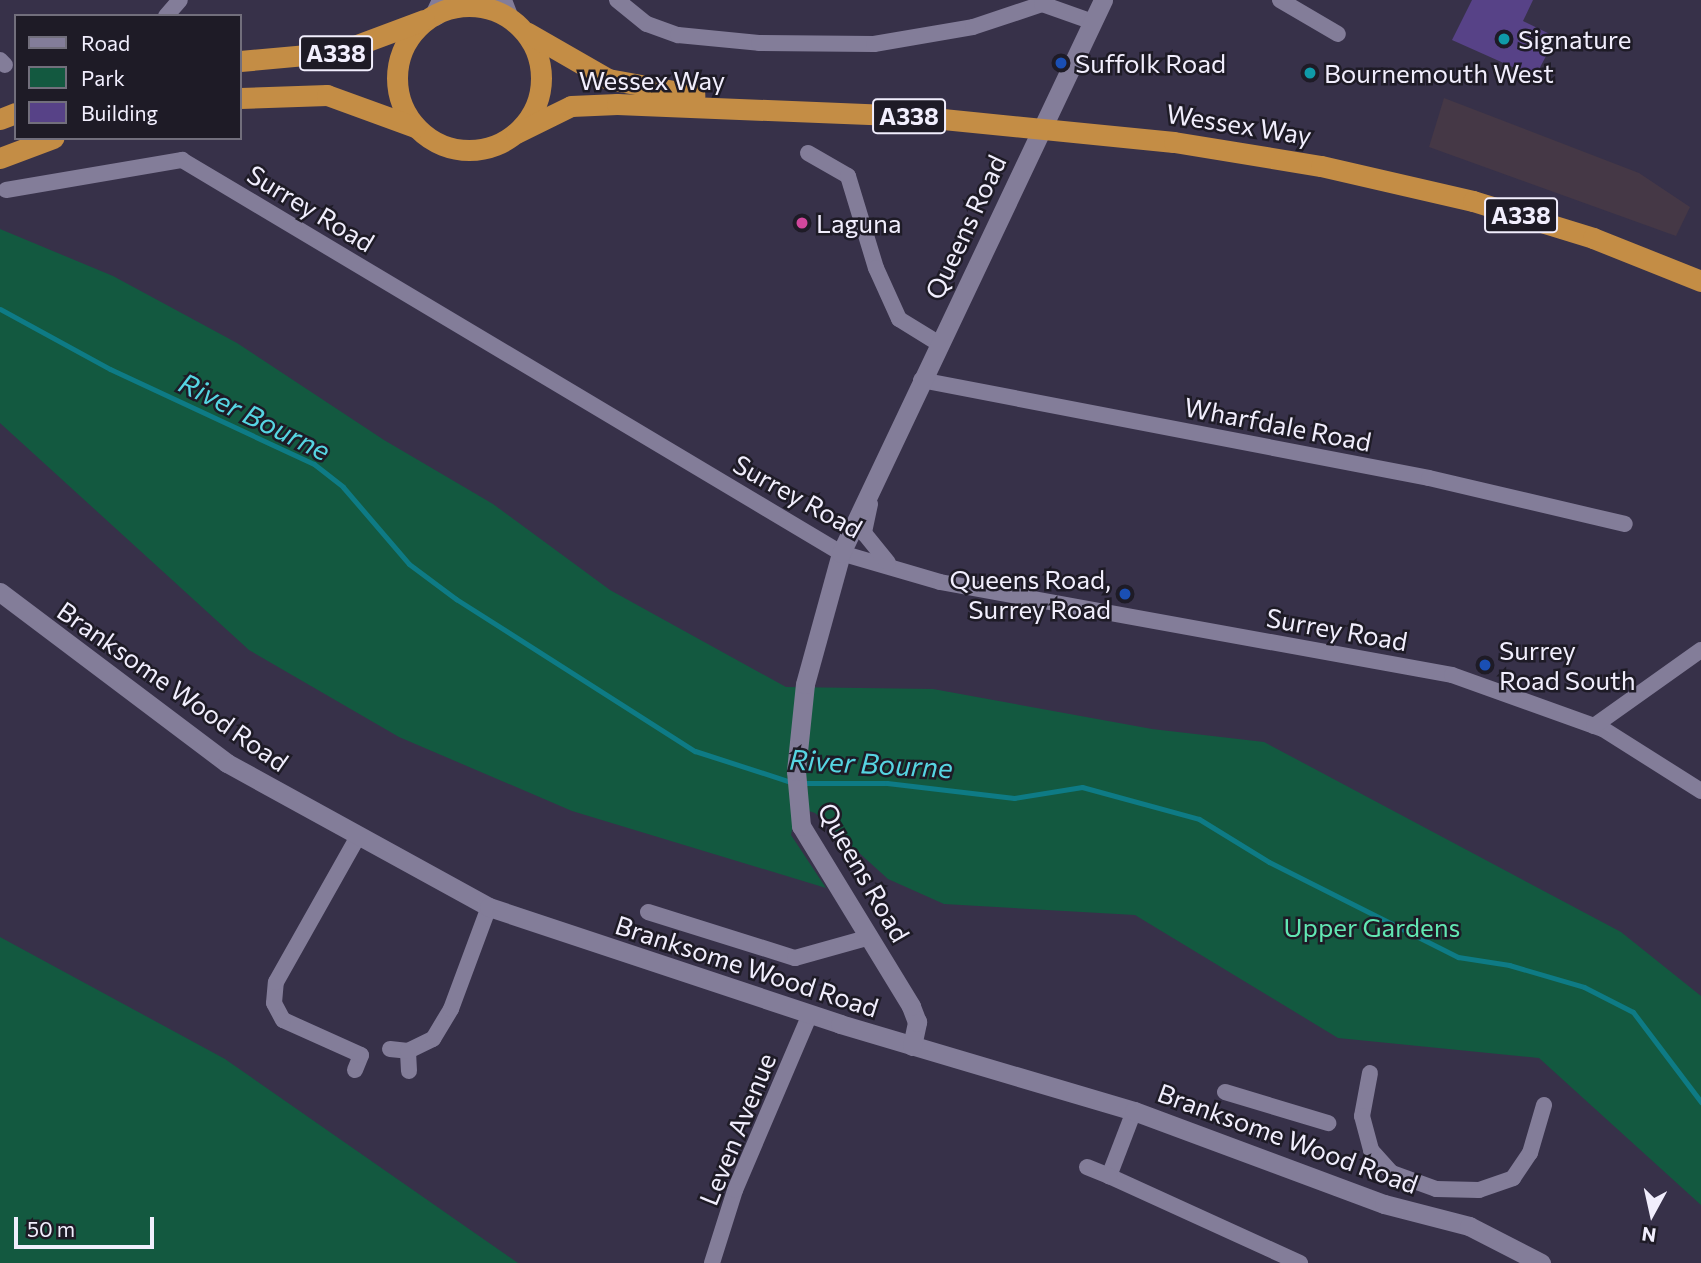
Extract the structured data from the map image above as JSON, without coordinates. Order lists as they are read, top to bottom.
{
  "streets": {
    "highway": ["A338", "Wessex Way"],
    "street": [
      "Surrey Road",
      "Queens Road",
      "Wharfdale Road",
      "Branksome Wood Road",
      "Leven Avenue"
    ]
  },
  "crossings": [
    ["A338", "Wessex Way"],
    ["Surrey Road", "Queens Road"],
    ["Queens Road", "Wharfdale Road"],
    ["Queens Road", "Branksome Wood Road"],
    ["Branksome Wood Road", "Leven Avenue"]
  ],
  "water": ["River Bourne"],
  "parks": ["Upper Gardens"],
  "places": [
    "Signature",
    "Suffolk Road",
    "Bournemouth West",
    "Laguna",
    "Queens Road, Surrey Road",
    "Surrey Road South"
  ],
  "legend": ["Road", "Park", "Building"],
  "scale_bar": "50 m",
  "north": "bottom"
}
